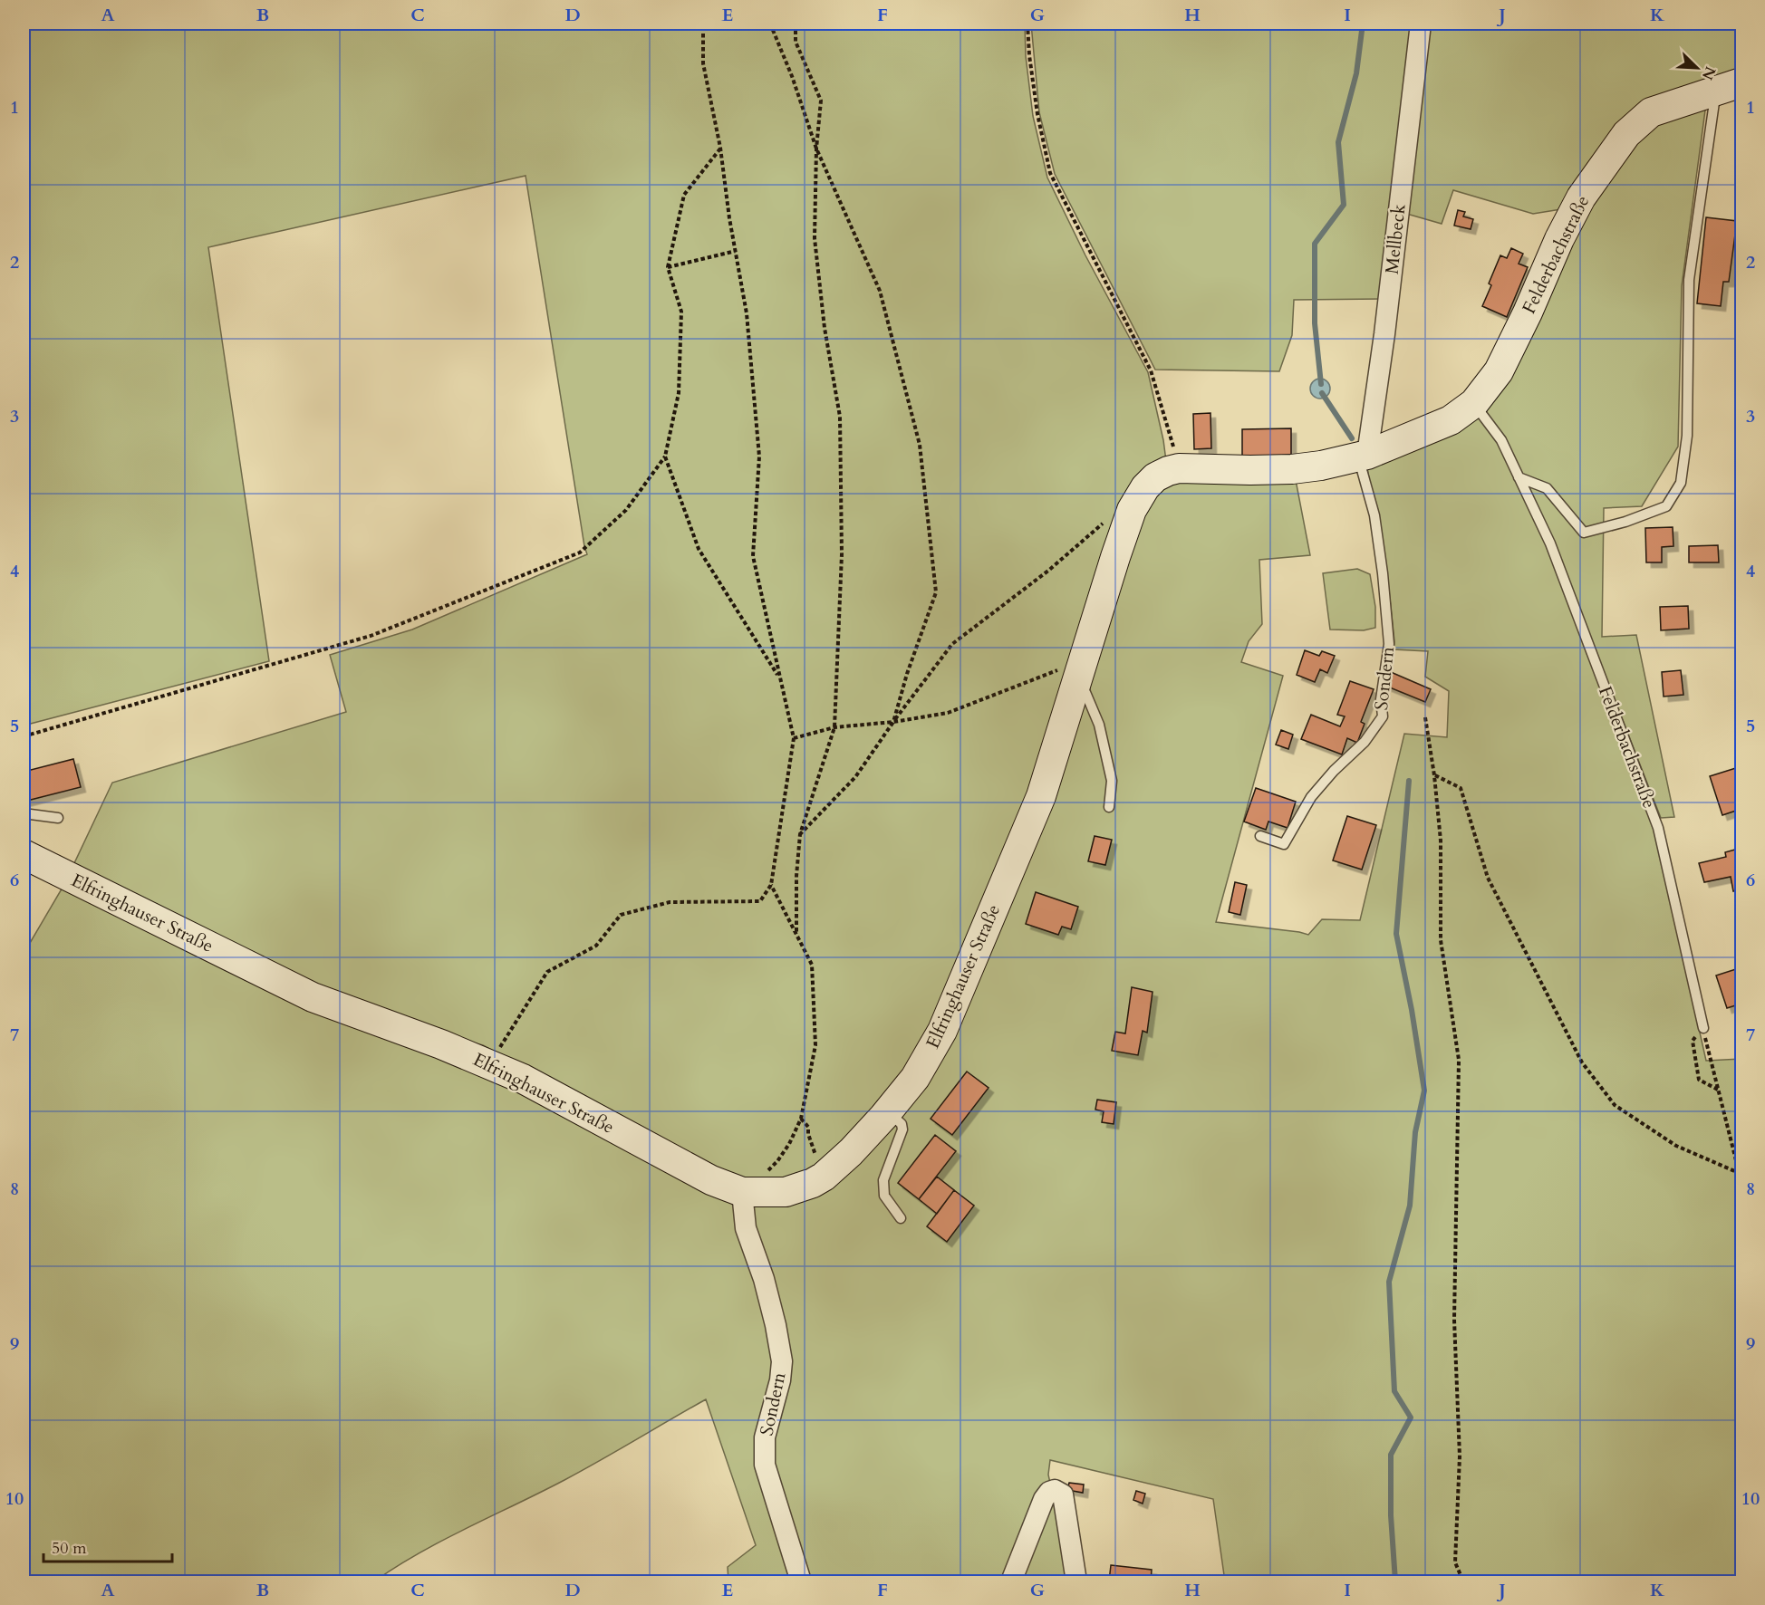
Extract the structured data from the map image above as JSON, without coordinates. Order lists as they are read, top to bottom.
{
  "streets": {
    "street": [
      "Mellbeck",
      "Felderbachstraße",
      "Sondern",
      "Elfringhauser Straße"
    ]
  },
  "crossings": [
    ["Mellbeck", "Felderbachstraße"],
    ["Mellbeck", "Sondern"],
    ["Mellbeck", "Elfringhauser Straße"],
    ["Felderbachstraße", "Sondern"],
    ["Felderbachstraße", "Elfringhauser Straße"],
    ["Sondern", "Elfringhauser Straße"]
  ],
  "scale_bar": "50 m",
  "north": "bottom right",
  "grid": {
    "columns": [
      "A",
      "B",
      "C",
      "D",
      "E",
      "F",
      "G",
      "H",
      "I",
      "J",
      "K"
    ],
    "rows": [
      "1",
      "2",
      "3",
      "4",
      "5",
      "6",
      "7",
      "8",
      "9",
      "10"
    ]
  }
}
